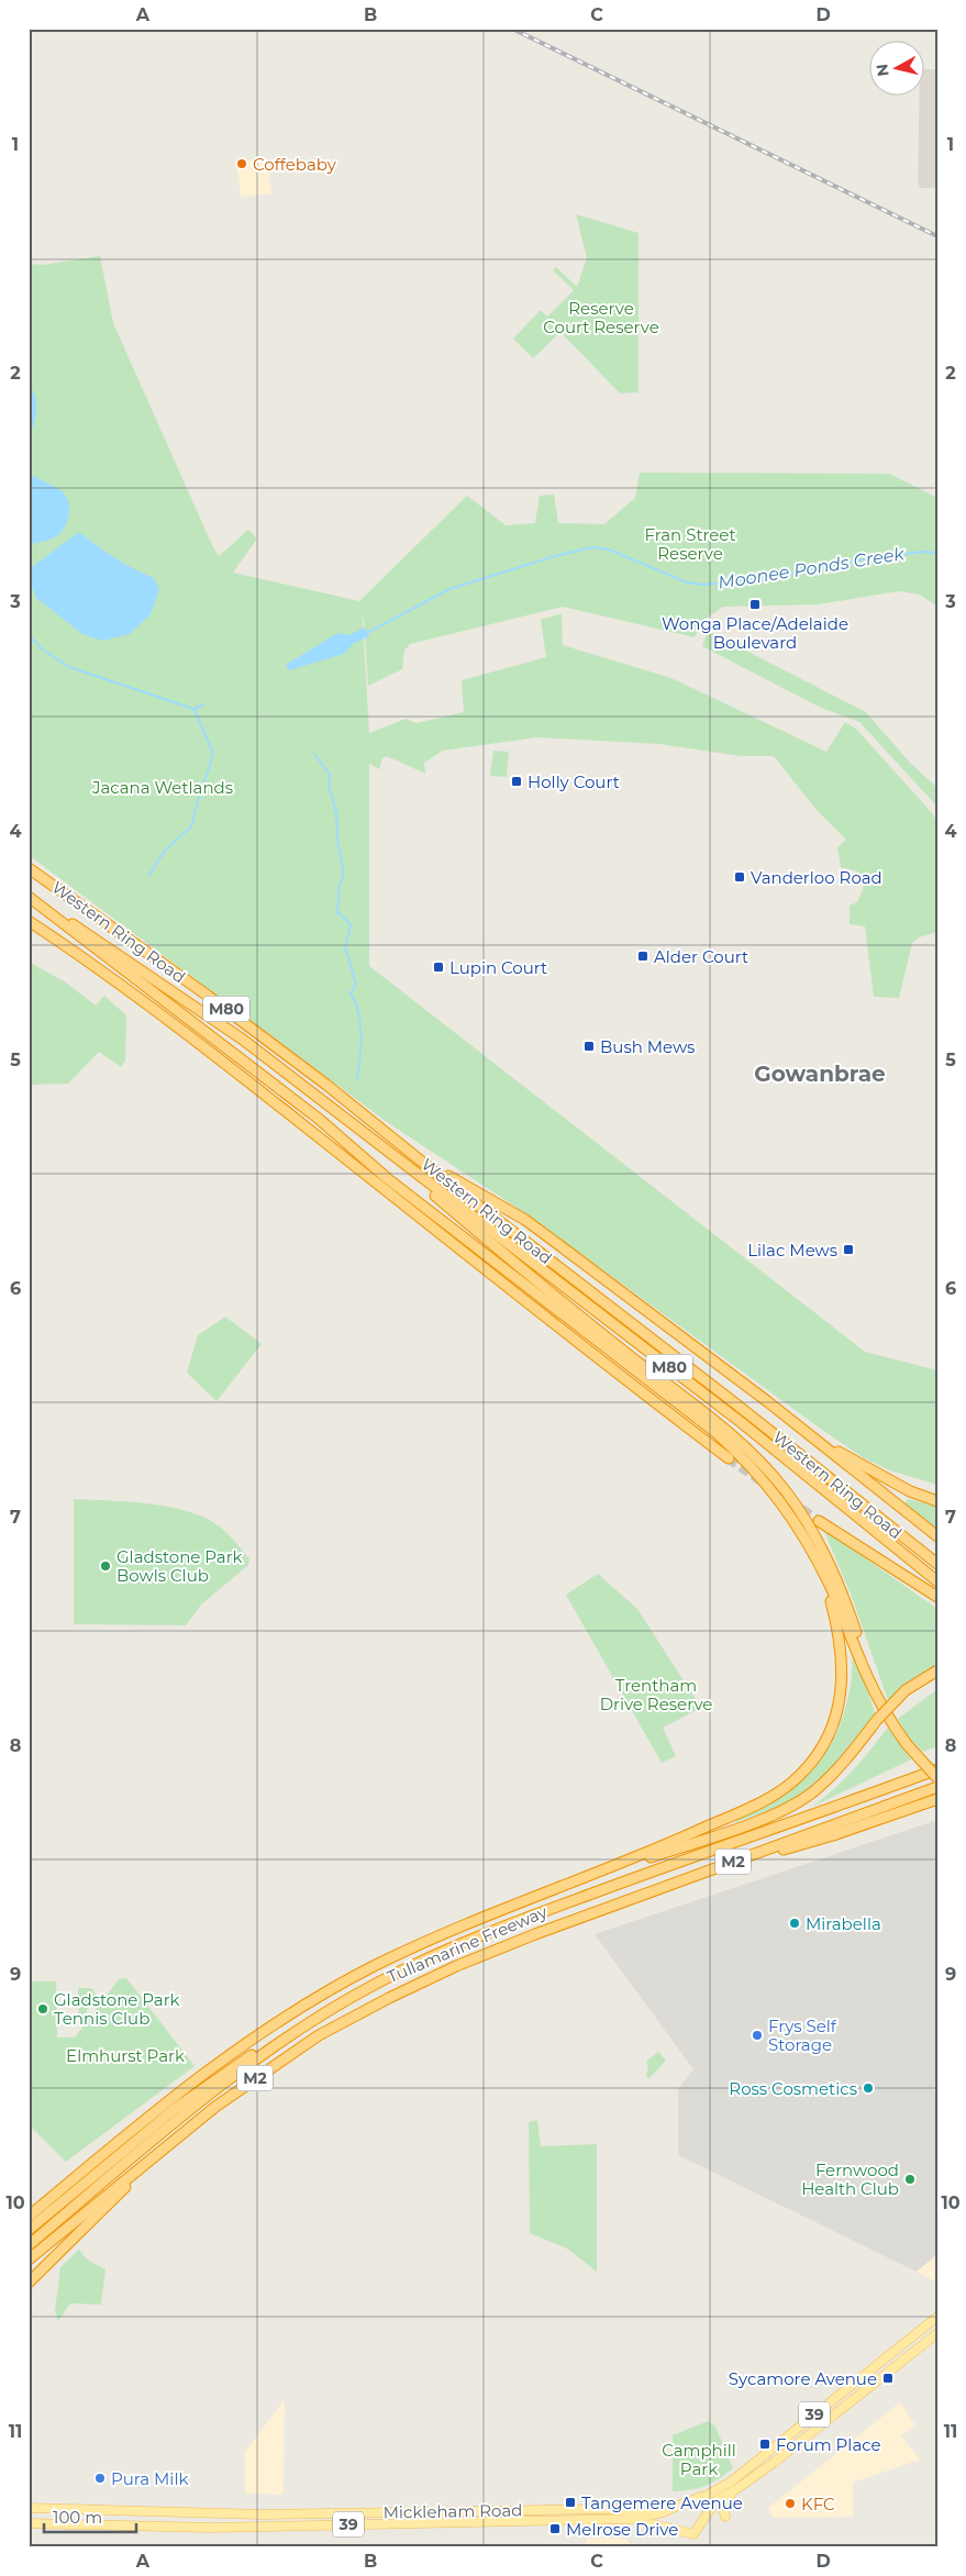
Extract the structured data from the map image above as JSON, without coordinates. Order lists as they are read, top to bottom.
{
  "streets": {
    "highway": [
      "Western Ring Road",
      "M80",
      "M2",
      "Tullamarine Freeway"
    ],
    "main road": ["39", "Mickleham Road"]
  },
  "crossings": [
    ["39", "Mickleham Road"]
  ],
  "districts": ["Gowanbrae"],
  "water": ["Moonee Ponds Creek"],
  "parks": [
    "Reserve Court Reserve",
    "Fran Street Reserve",
    "Jacana Wetlands",
    "Trentham Drive Reserve",
    "Elmhurst Park",
    "Camphill Park"
  ],
  "places": {
    "other": [
      "Coffebaby",
      "Gladstone Park Bowls Club",
      "Mirabella",
      "Gladstone Park Tennis Club",
      "Frys Self Storage",
      "Ross Cosmetics",
      "Fernwood Health Club",
      "Pura Milk",
      "KFC"
    ],
    "transit": [
      "Wonga Place/Adelaide Boulevard",
      "Holly Court",
      "Vanderloo Road",
      "Alder Court",
      "Lupin Court",
      "Bush Mews",
      "Lilac Mews",
      "Sycamore Avenue",
      "Forum Place",
      "Tangemere Avenue",
      "Melrose Drive"
    ]
  },
  "scale_bar": "100 m",
  "north": "left",
  "grid": {
    "columns": [
      "A",
      "B",
      "C",
      "D"
    ],
    "rows": [
      "1",
      "2",
      "3",
      "4",
      "5",
      "6",
      "7",
      "8",
      "9",
      "10",
      "11"
    ]
  }
}
